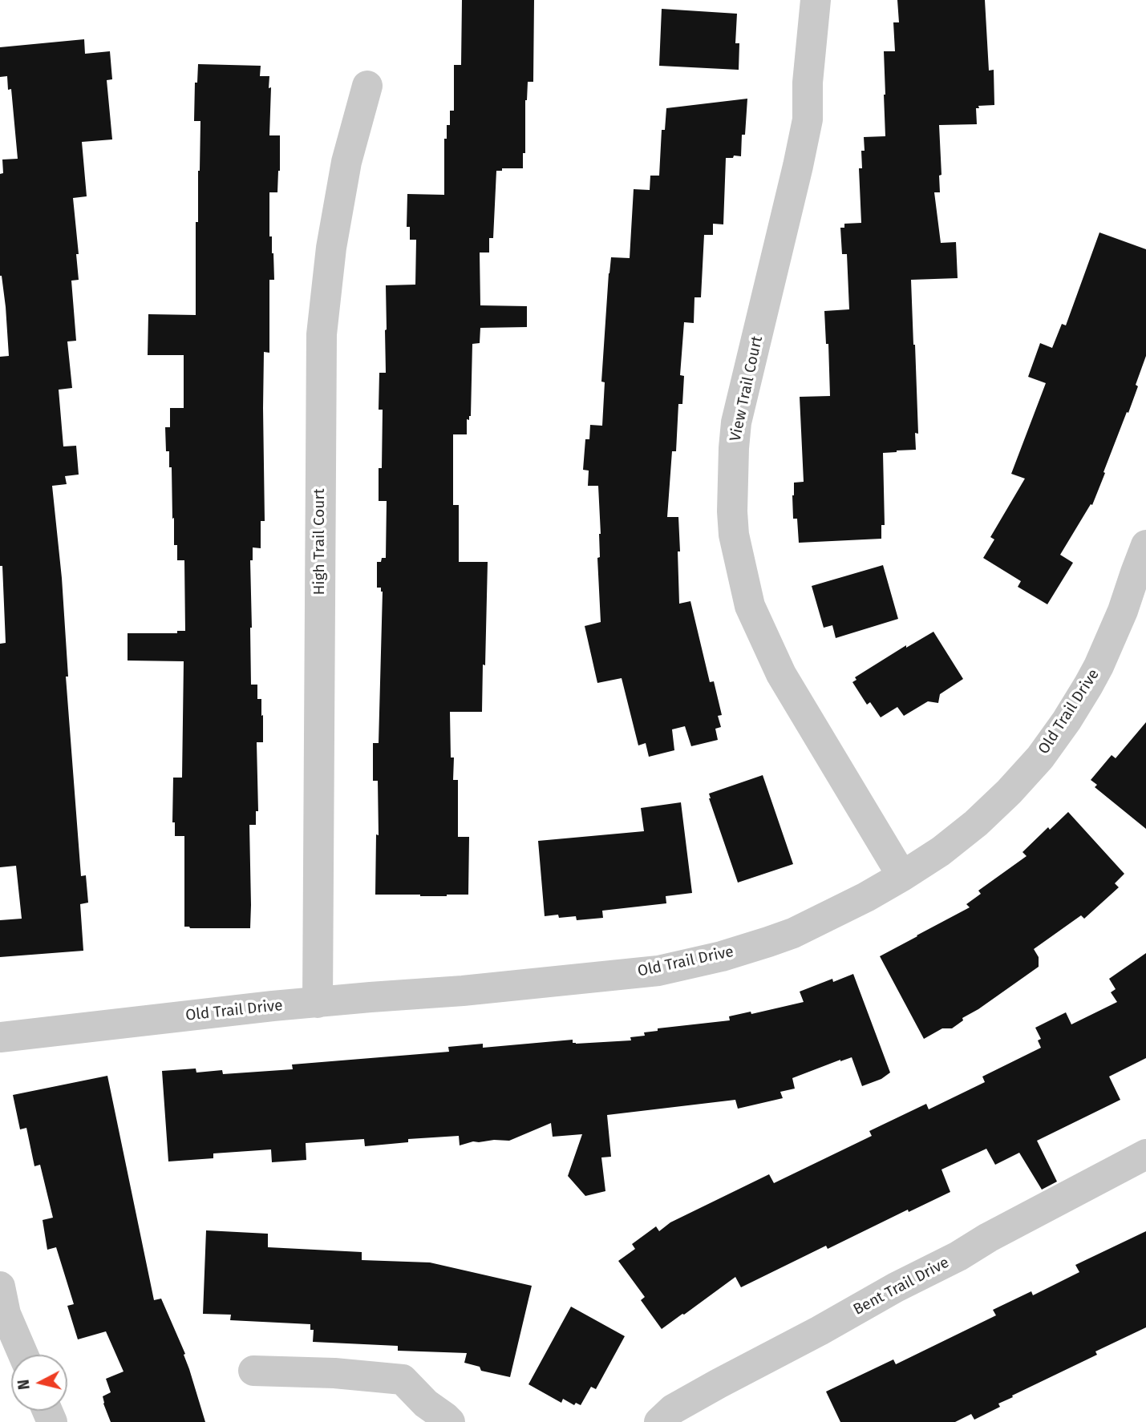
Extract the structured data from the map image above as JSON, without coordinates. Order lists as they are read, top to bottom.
{
  "streets": {
    "street": [
      "View Trail Court",
      "High Trail Court",
      "Old Trail Drive",
      "Bent Trail Drive"
    ]
  },
  "crossings": [
    ["View Trail Court", "Old Trail Drive"],
    ["High Trail Court", "Old Trail Drive"]
  ],
  "north": "left"
}
